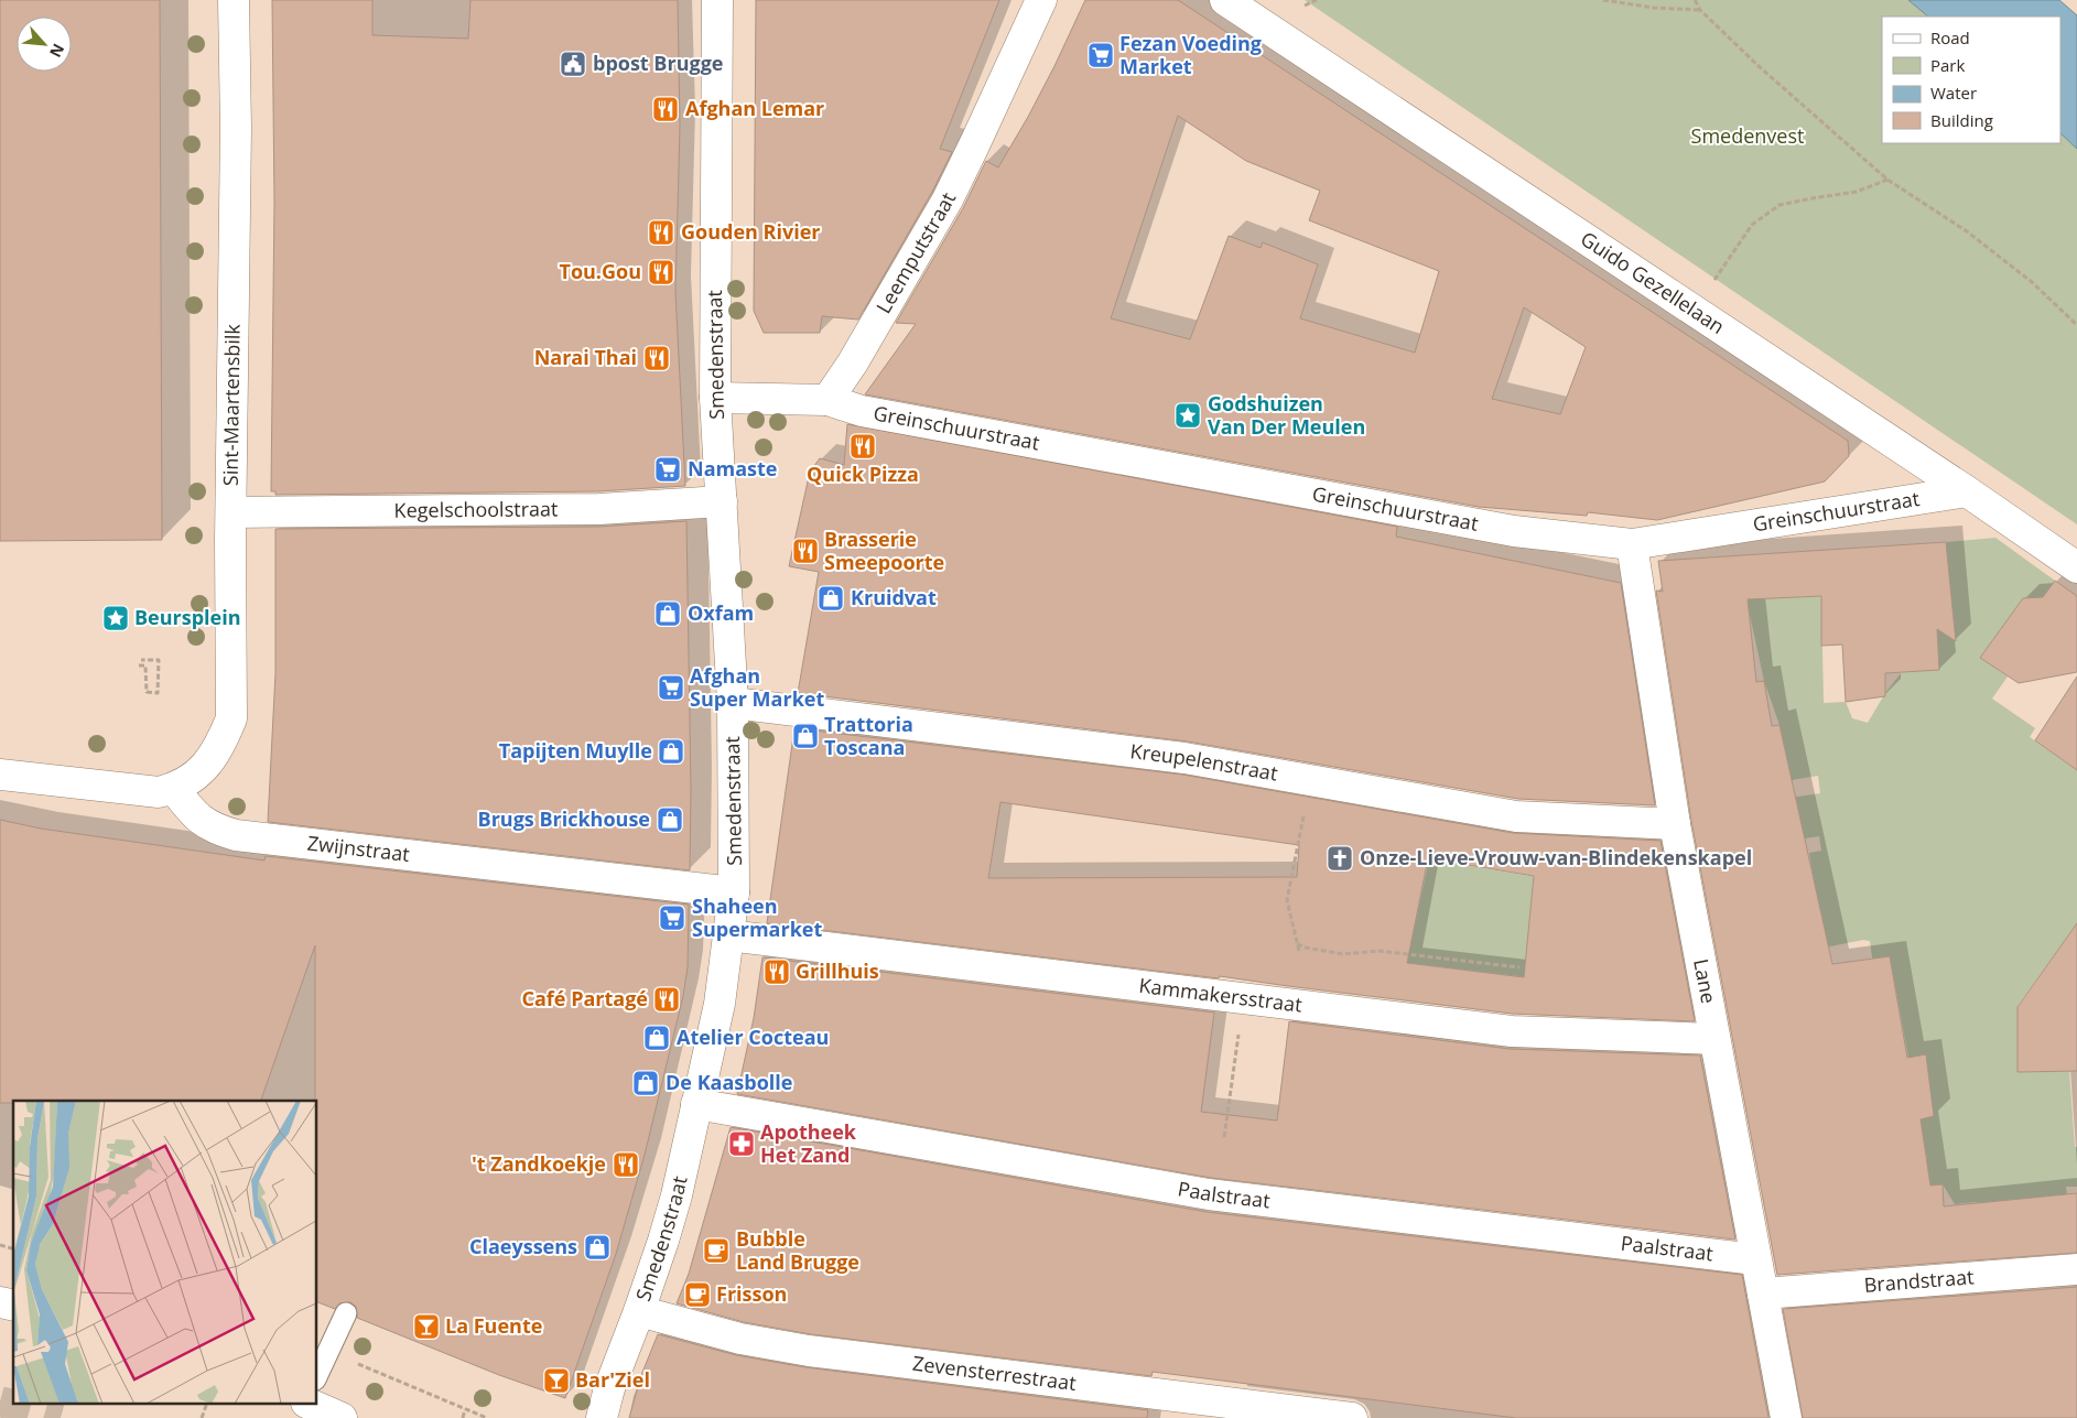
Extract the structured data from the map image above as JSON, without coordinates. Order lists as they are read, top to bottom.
{
  "streets": {
    "street": [
      "Leemputstraat",
      "Guido Gezellelaan",
      "Smedenstraat",
      "Sint-Maartensbilk",
      "Greinschuurstraat",
      "Kegelschoolstraat",
      "Kreupelenstraat",
      "Zwijnstraat",
      "Lane",
      "Kammakersstraat",
      "Paalstraat",
      "Brandstraat",
      "Zevensterrestraat"
    ]
  },
  "crossings": [
    ["Leemputstraat", "Greinschuurstraat"],
    ["Guido Gezellelaan", "Greinschuurstraat"],
    ["Smedenstraat", "Kegelschoolstraat"],
    ["Smedenstraat", "Kreupelenstraat"],
    ["Smedenstraat", "Zwijnstraat"],
    ["Smedenstraat", "Kammakersstraat"],
    ["Smedenstraat", "Paalstraat"],
    ["Smedenstraat", "Zevensterrestraat"],
    ["Sint-Maartensbilk", "Kegelschoolstraat"],
    ["Sint-Maartensbilk", "Zwijnstraat"],
    ["Greinschuurstraat", "Lane"],
    ["Kreupelenstraat", "Lane"],
    ["Lane", "Kammakersstraat"],
    ["Lane", "Paalstraat"],
    ["Lane", "Brandstraat"]
  ],
  "parks": ["Smedenvest"],
  "places": {
    "supermarket": [
      "Fezan Voeding Market",
      "Namaste",
      "Afghan Super Market",
      "Shaheen Supermarket"
    ],
    "public building": ["bpost Brugge"],
    "restaurant": [
      "Afghan Lemar",
      "Gouden Rivier",
      "Tou.Gou",
      "Narai Thai",
      "Quick Pizza",
      "Brasserie Smeepoorte",
      "Grillhuis",
      "Café Partagé",
      "'t Zandkoekje"
    ],
    "place": ["Godshuizen Van Der Meulen", "Beursplein"],
    "shop": [
      "Kruidvat",
      "Oxfam",
      "Trattoria Toscana",
      "Tapijten Muylle",
      "Brugs Brickhouse",
      "Atelier Cocteau",
      "De Kaasbolle",
      "Claeyssens"
    ],
    "church": ["Onze-Lieve-Vrouw-van-Blindekenskapel"],
    "pharmacy": ["Apotheek Het Zand"],
    "cafe": ["Bubble Land Brugge", "Frisson"],
    "bar": ["La Fuente", "Bar'Ziel"]
  },
  "legend": [
    "Road",
    "Park",
    "Water",
    "Building"
  ],
  "north": "bottom right"
}
